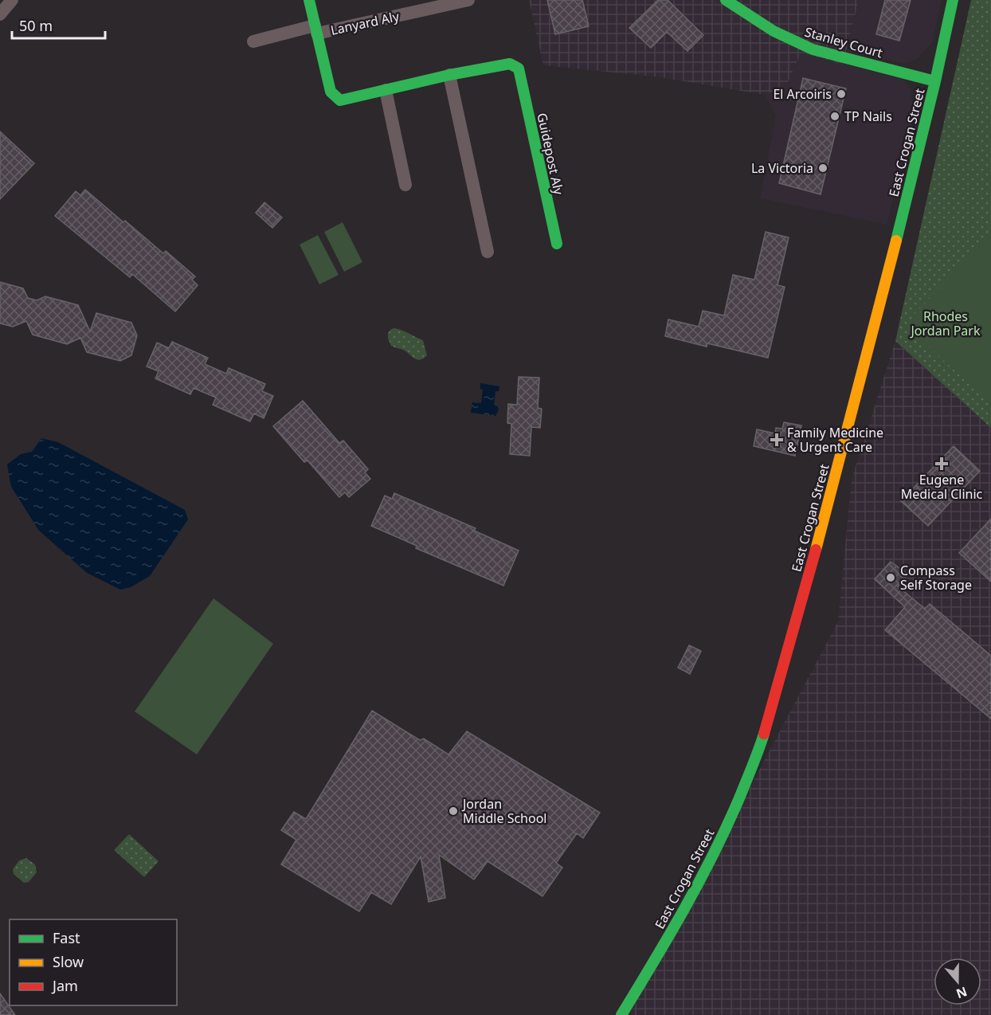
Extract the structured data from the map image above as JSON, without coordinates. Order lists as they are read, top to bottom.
{
  "streets": {
    "main road": ["Stanley Court", "East Crogan Street", "Guidepost Aly"],
    "street": ["Lanyard Aly"]
  },
  "crossings": [
    ["Stanley Court", "East Crogan Street"]
  ],
  "parks": ["Rhodes Jordan Park"],
  "places": {
    "other": [
      "El Arcoiris",
      "TP Nails",
      "La Victoria",
      "Compass Self Storage",
      "Jordan Middle School"
    ],
    "health": ["Family Medicine & Urgent Care", "Eugene Medical Clinic"]
  },
  "legend": ["Fast", "Slow", "Jam"],
  "scale_bar": "50 m",
  "north": "bottom"
}
